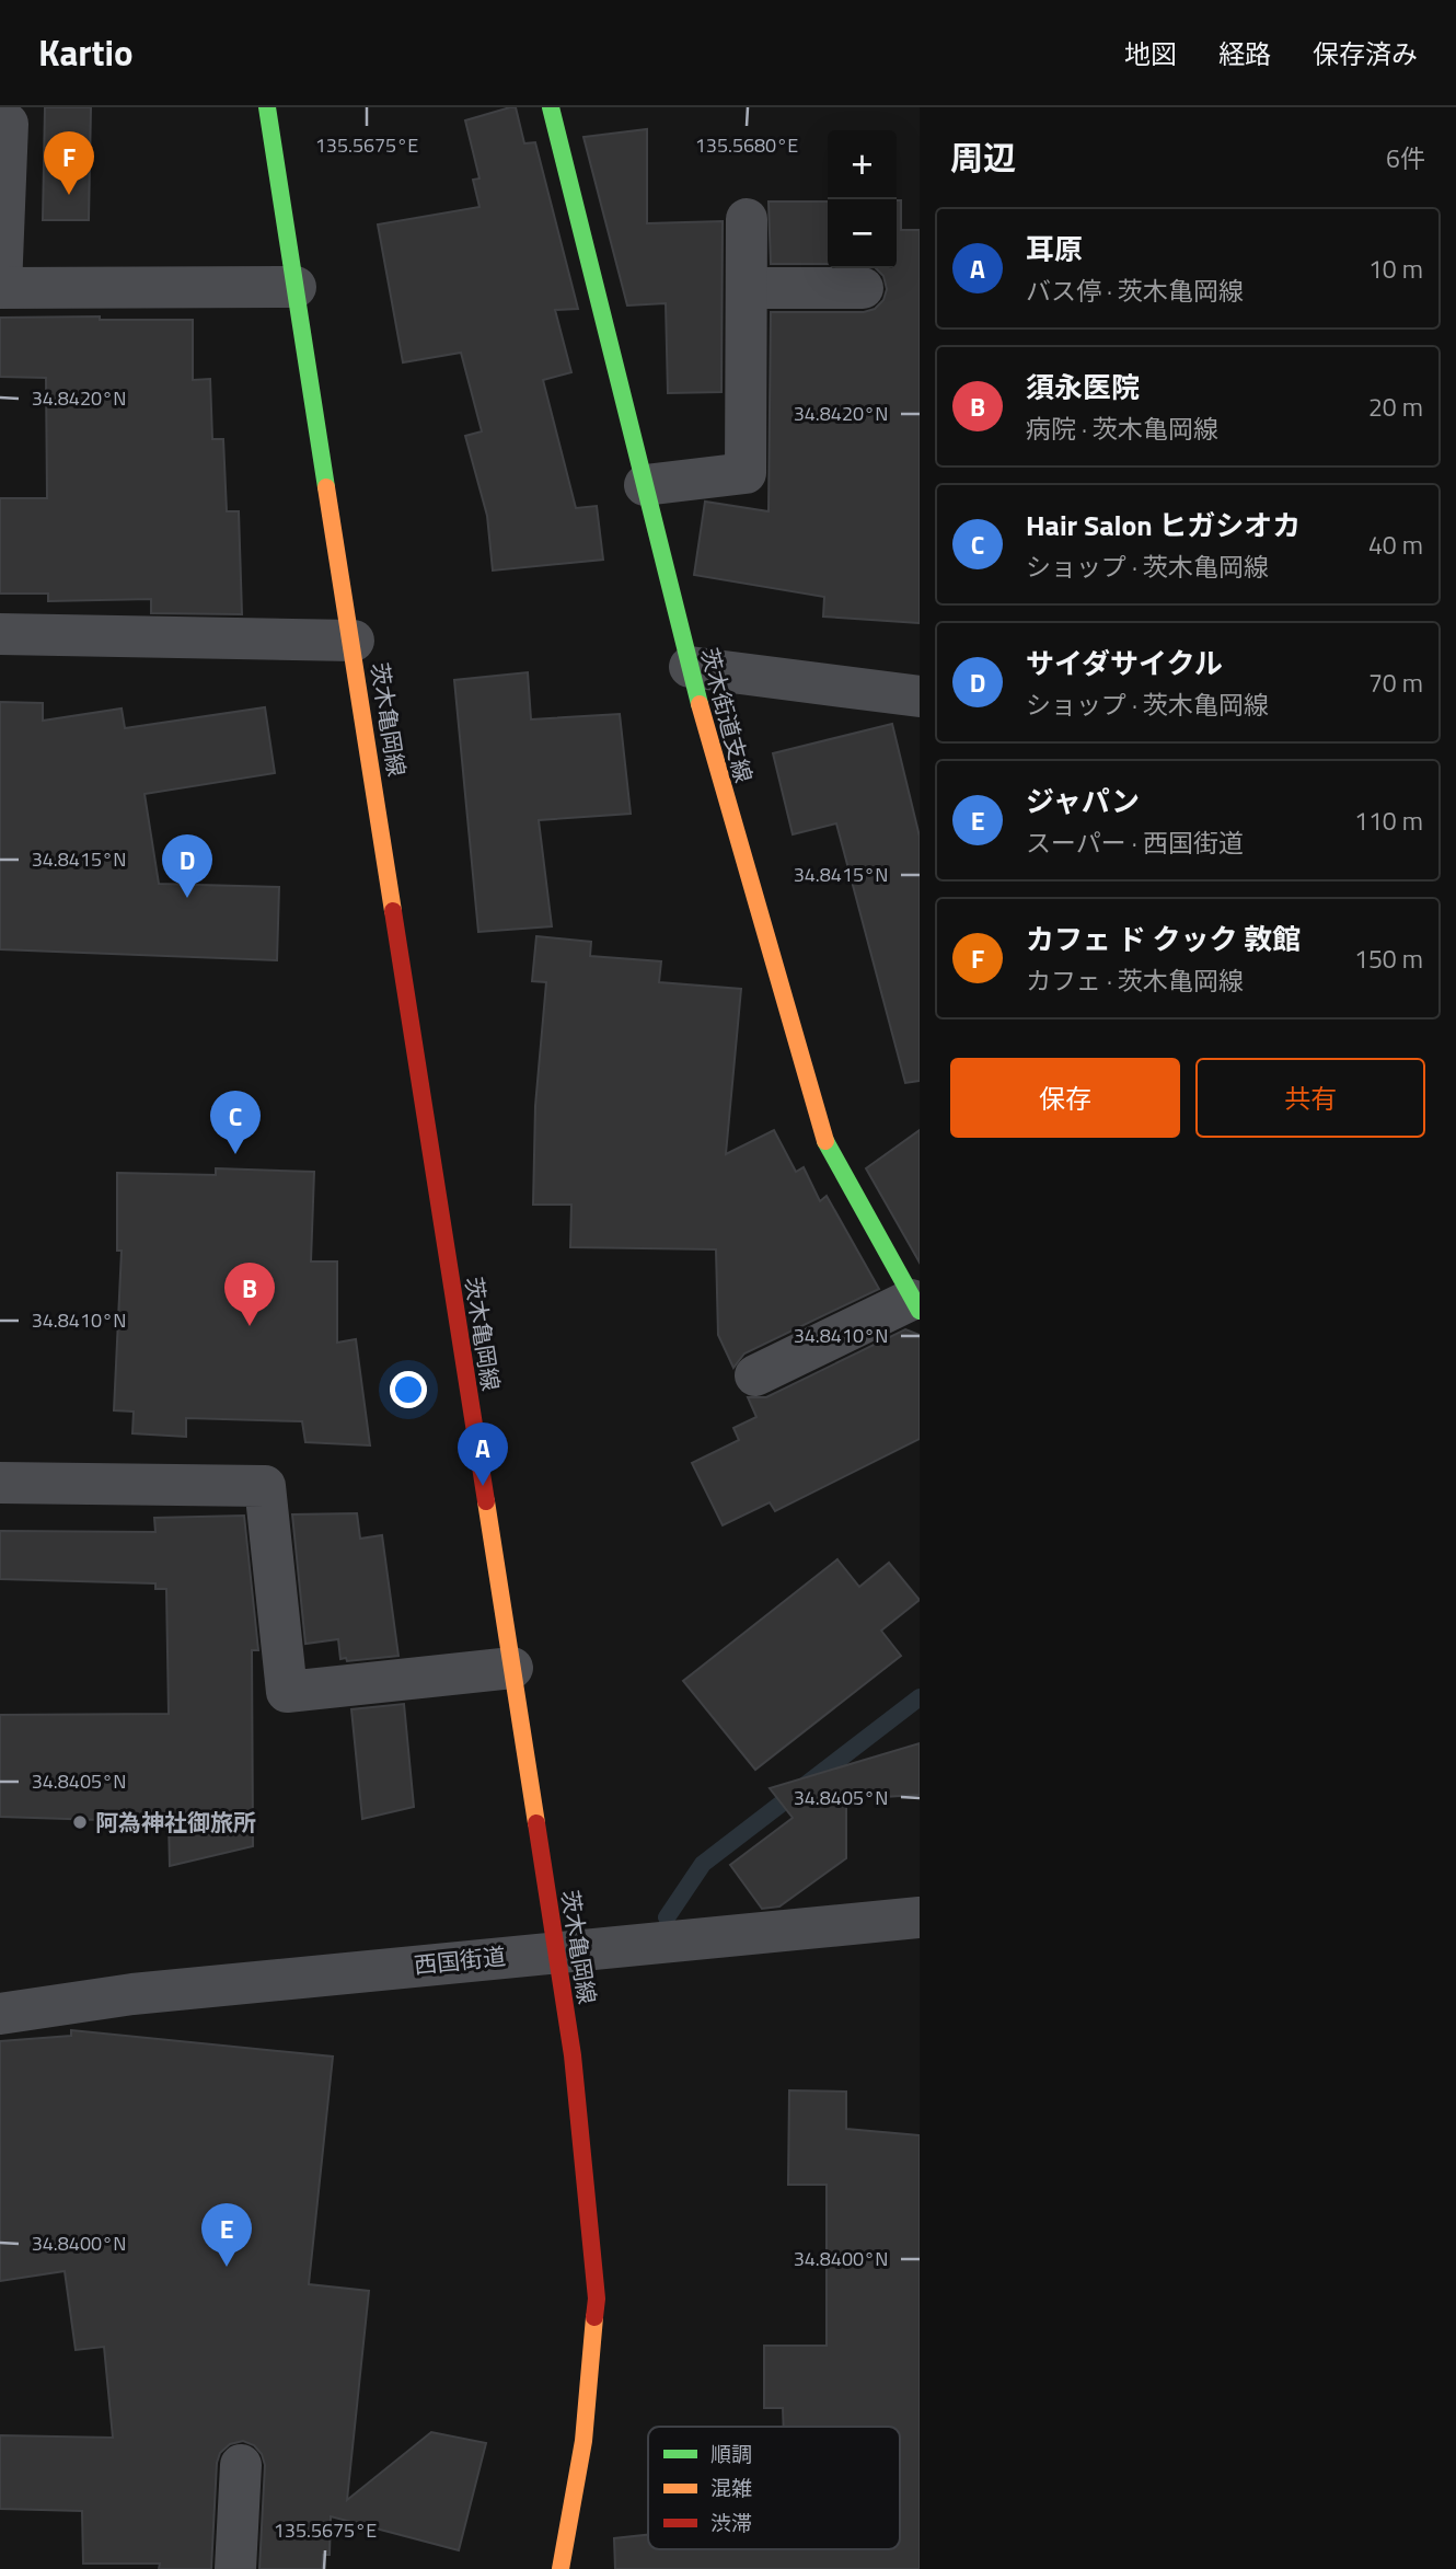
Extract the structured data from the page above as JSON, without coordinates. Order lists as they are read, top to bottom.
{
  "streets": {
    "main road": ["茨木街道支線", "茨木亀岡線"],
    "street": ["西国街道"]
  },
  "crossings": [
    ["茨木亀岡線", "西国街道"]
  ],
  "places": ["阿為神社御旅所"],
  "legend": ["順調", "混雑", "渋滞"],
  "page": {
    "header": "Kartio",
    "nav": ["地図", "経路", "保存済み"],
    "heading": ["周辺", "6件"],
    "map_buttons": ["+", "−"],
    "pins": [
      "F",
      "D",
      "C",
      "B",
      "A",
      "E"
    ],
    "list": [
      {
        "mark": "A",
        "name": "耳原",
        "note": "バス停 · 茨木亀岡線",
        "value": "10 m"
      },
      {
        "mark": "B",
        "name": "須永医院",
        "note": "病院 · 茨木亀岡線",
        "value": "20 m"
      },
      {
        "mark": "C",
        "name": "Hair Salon ヒガシオカ",
        "note": "ショップ · 茨木亀岡線",
        "value": "40 m"
      },
      {
        "mark": "D",
        "name": "サイダサイクル",
        "note": "ショップ · 茨木亀岡線",
        "value": "70 m"
      },
      {
        "mark": "E",
        "name": "ジャパン",
        "note": "スーパー · 西国街道",
        "value": "110 m"
      },
      {
        "mark": "F",
        "name": "カフェ ド クック 敦館",
        "note": "カフェ · 茨木亀岡線",
        "value": "150 m"
      }
    ],
    "buttons": ["保存", "共有"]
  },
  "coordinates": [
    "135.5675°E",
    "135.5680°E",
    "34.8420°N",
    "34.8415°N",
    "34.8410°N",
    "34.8405°N",
    "34.8400°N"
  ]
}
